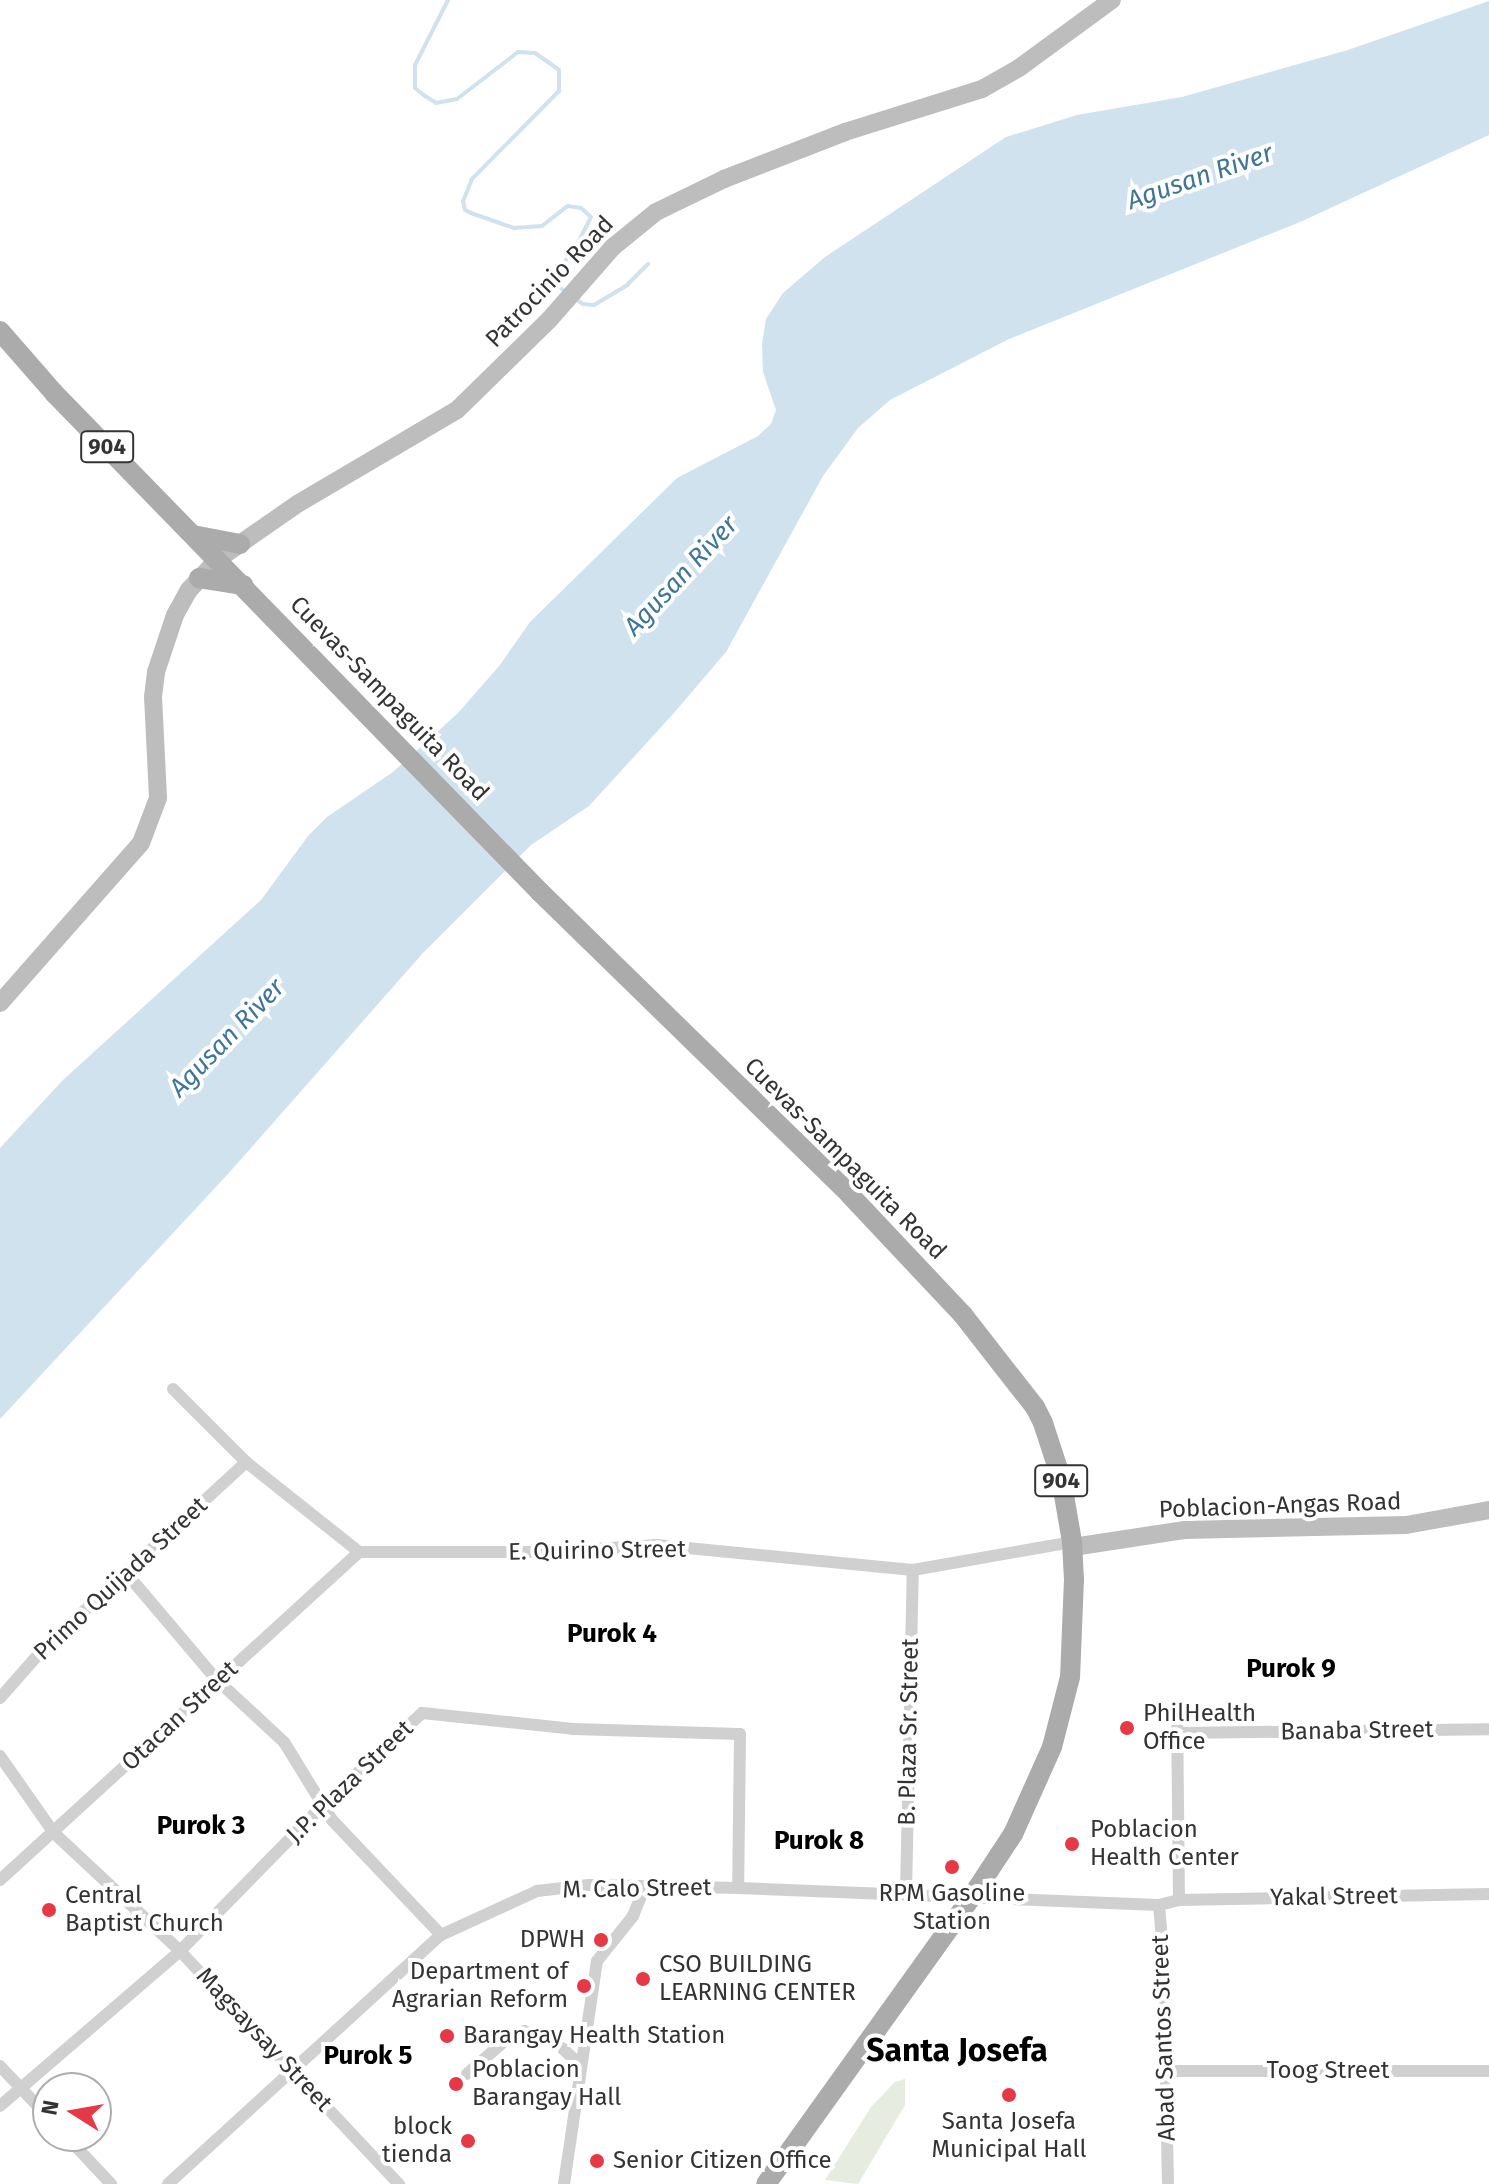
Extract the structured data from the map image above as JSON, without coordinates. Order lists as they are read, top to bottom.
{
  "streets": {
    "main road": ["904", "Cuevas-Sampaguita Road"],
    "street": [
      "Patrocinio Road",
      "Poblacion-Angas Road",
      "E. Quirino Street",
      "Primo Quijada Street",
      "Otacan Street",
      "Banaba Street",
      "B. Plaza Sr. Street",
      "J.P. Plaza Street",
      "M. Calo Street",
      "Yakal Street",
      "Abad Santos Street",
      "Magsaysay Street",
      "Toog Street"
    ]
  },
  "crossings": [
    ["Patrocinio Road", "Cuevas-Sampaguita Road"],
    ["Cuevas-Sampaguita Road", "Poblacion-Angas Road"],
    ["Cuevas-Sampaguita Road", "E. Quirino Street"],
    ["Cuevas-Sampaguita Road", "M. Calo Street"],
    ["Poblacion-Angas Road", "E. Quirino Street"],
    ["E. Quirino Street", "Otacan Street"],
    ["E. Quirino Street", "B. Plaza Sr. Street"],
    ["Otacan Street", "Magsaysay Street"],
    ["Banaba Street", "Abad Santos Street"],
    ["B. Plaza Sr. Street", "M. Calo Street"],
    ["J.P. Plaza Street", "M. Calo Street"],
    ["J.P. Plaza Street", "Magsaysay Street"],
    ["M. Calo Street", "Magsaysay Street"],
    ["Yakal Street", "Abad Santos Street"],
    ["Abad Santos Street", "Toog Street"]
  ],
  "districts": [
    "Purok 4",
    "Purok 9",
    "Purok 3",
    "Purok 8",
    "Santa Josefa",
    "Purok 5"
  ],
  "water": ["Agusan River"],
  "places": [
    "PhilHealth Office",
    "Poblacion Health Center",
    "RPM Gasoline Station",
    "Central Baptist Church",
    "DPWH",
    "CSO BUILDING LEARNING CENTER",
    "Department of Agrarian Reform",
    "Barangay Health Station",
    "Poblacion Barangay Hall",
    "Santa Josefa Municipal Hall",
    "block tienda",
    "Senior Citizen Office"
  ],
  "north": "left"
}
